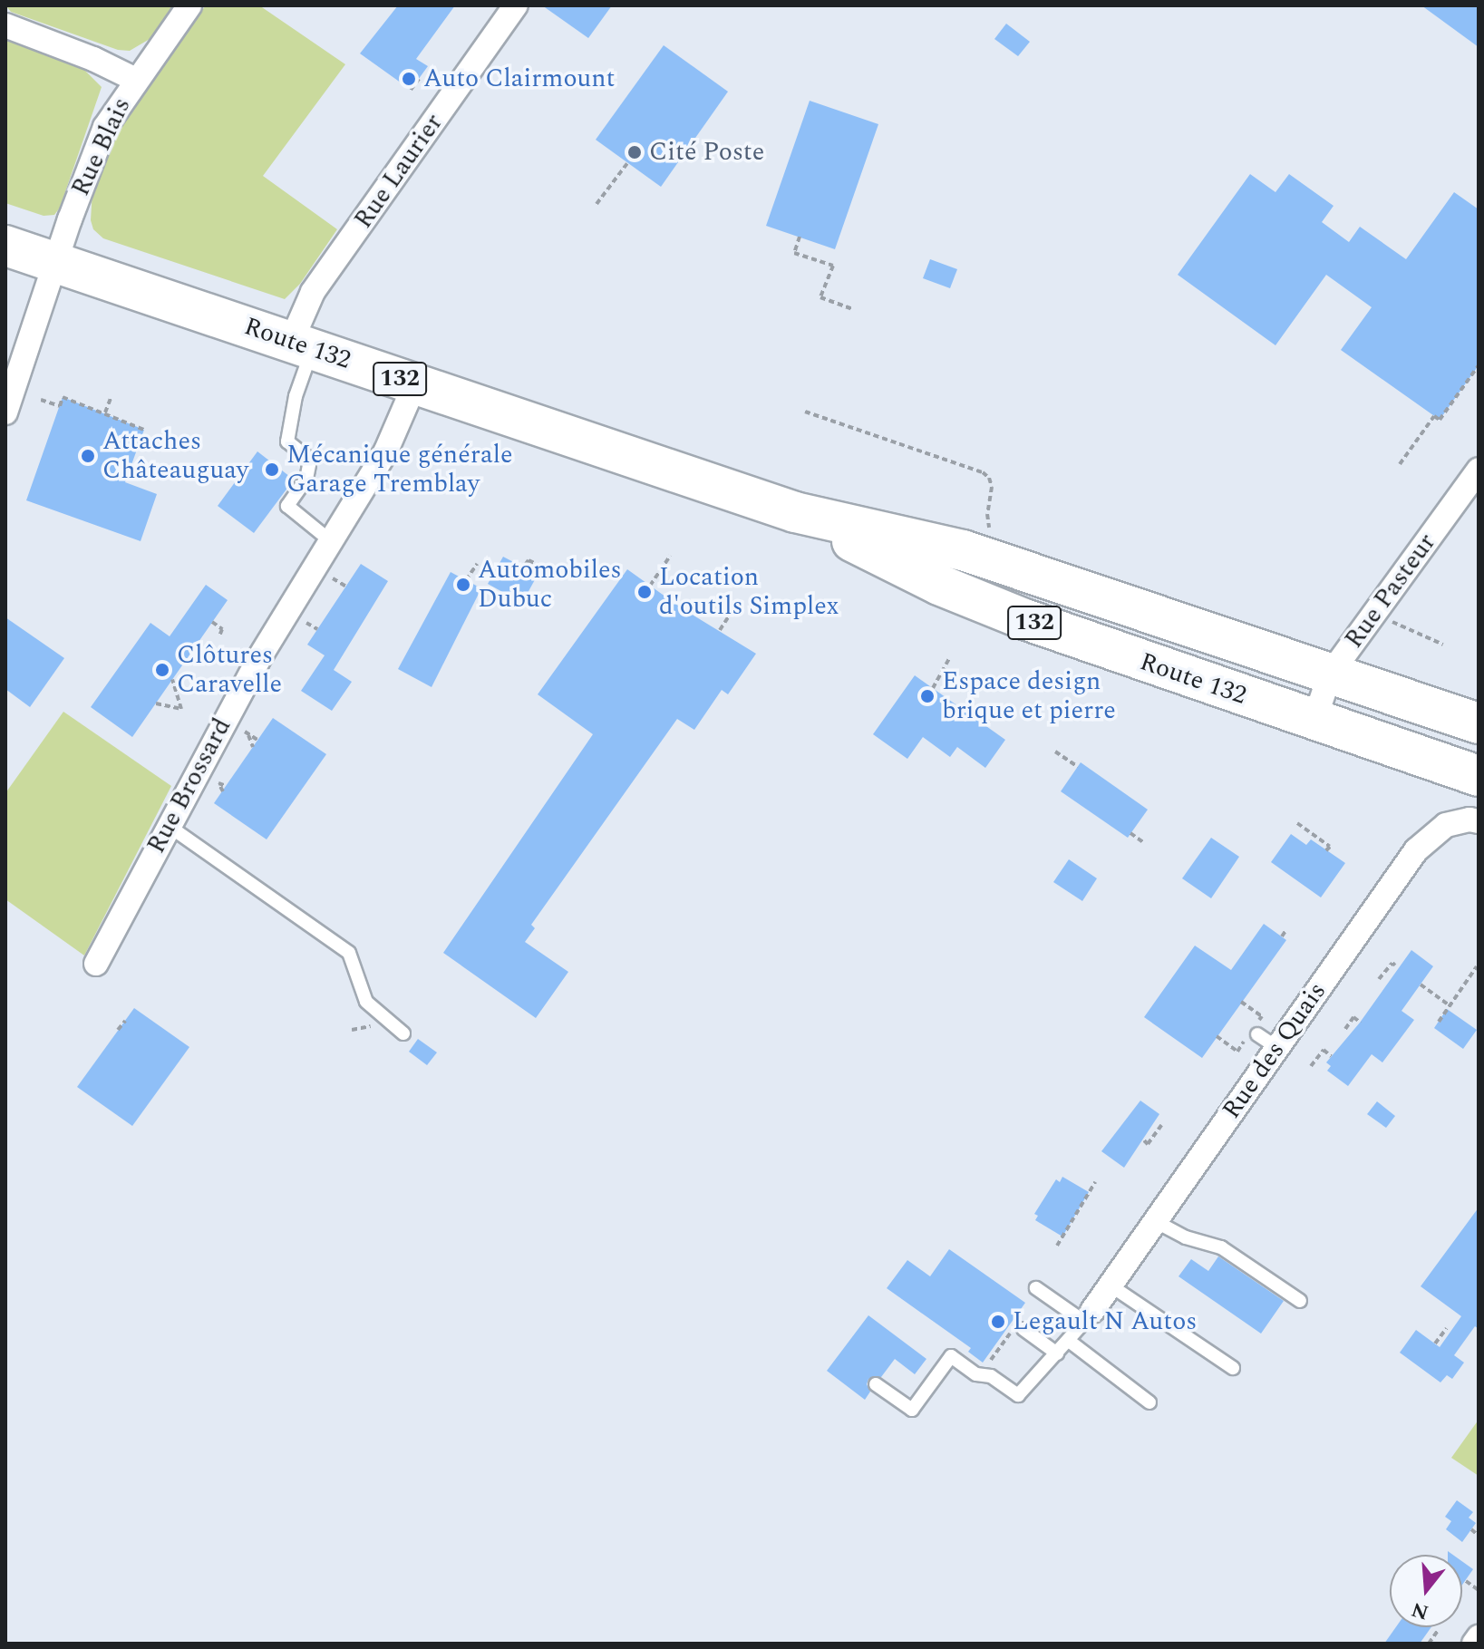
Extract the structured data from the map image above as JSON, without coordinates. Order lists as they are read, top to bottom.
{
  "streets": {
    "highway": ["Route 132", "132"],
    "street": [
      "Rue Blais",
      "Rue Laurier",
      "Rue Pasteur",
      "Rue Brossard",
      "Rue des Quais"
    ]
  },
  "crossings": [
    ["Rue Blais", "Route 132"],
    ["Rue Laurier", "Route 132"],
    ["Route 132", "Rue Pasteur"],
    ["Route 132", "Rue Brossard"]
  ],
  "places": [
    "Auto Clairmount",
    "Cité Poste",
    "Attaches Châteauguay",
    "Mécanique générale Garage Tremblay",
    "Automobiles Dubuc",
    "Location d'outils Simplex",
    "Clôtures Caravelle",
    "Espace design brique et pierre",
    "Legault N Autos"
  ],
  "north": "bottom"
}
